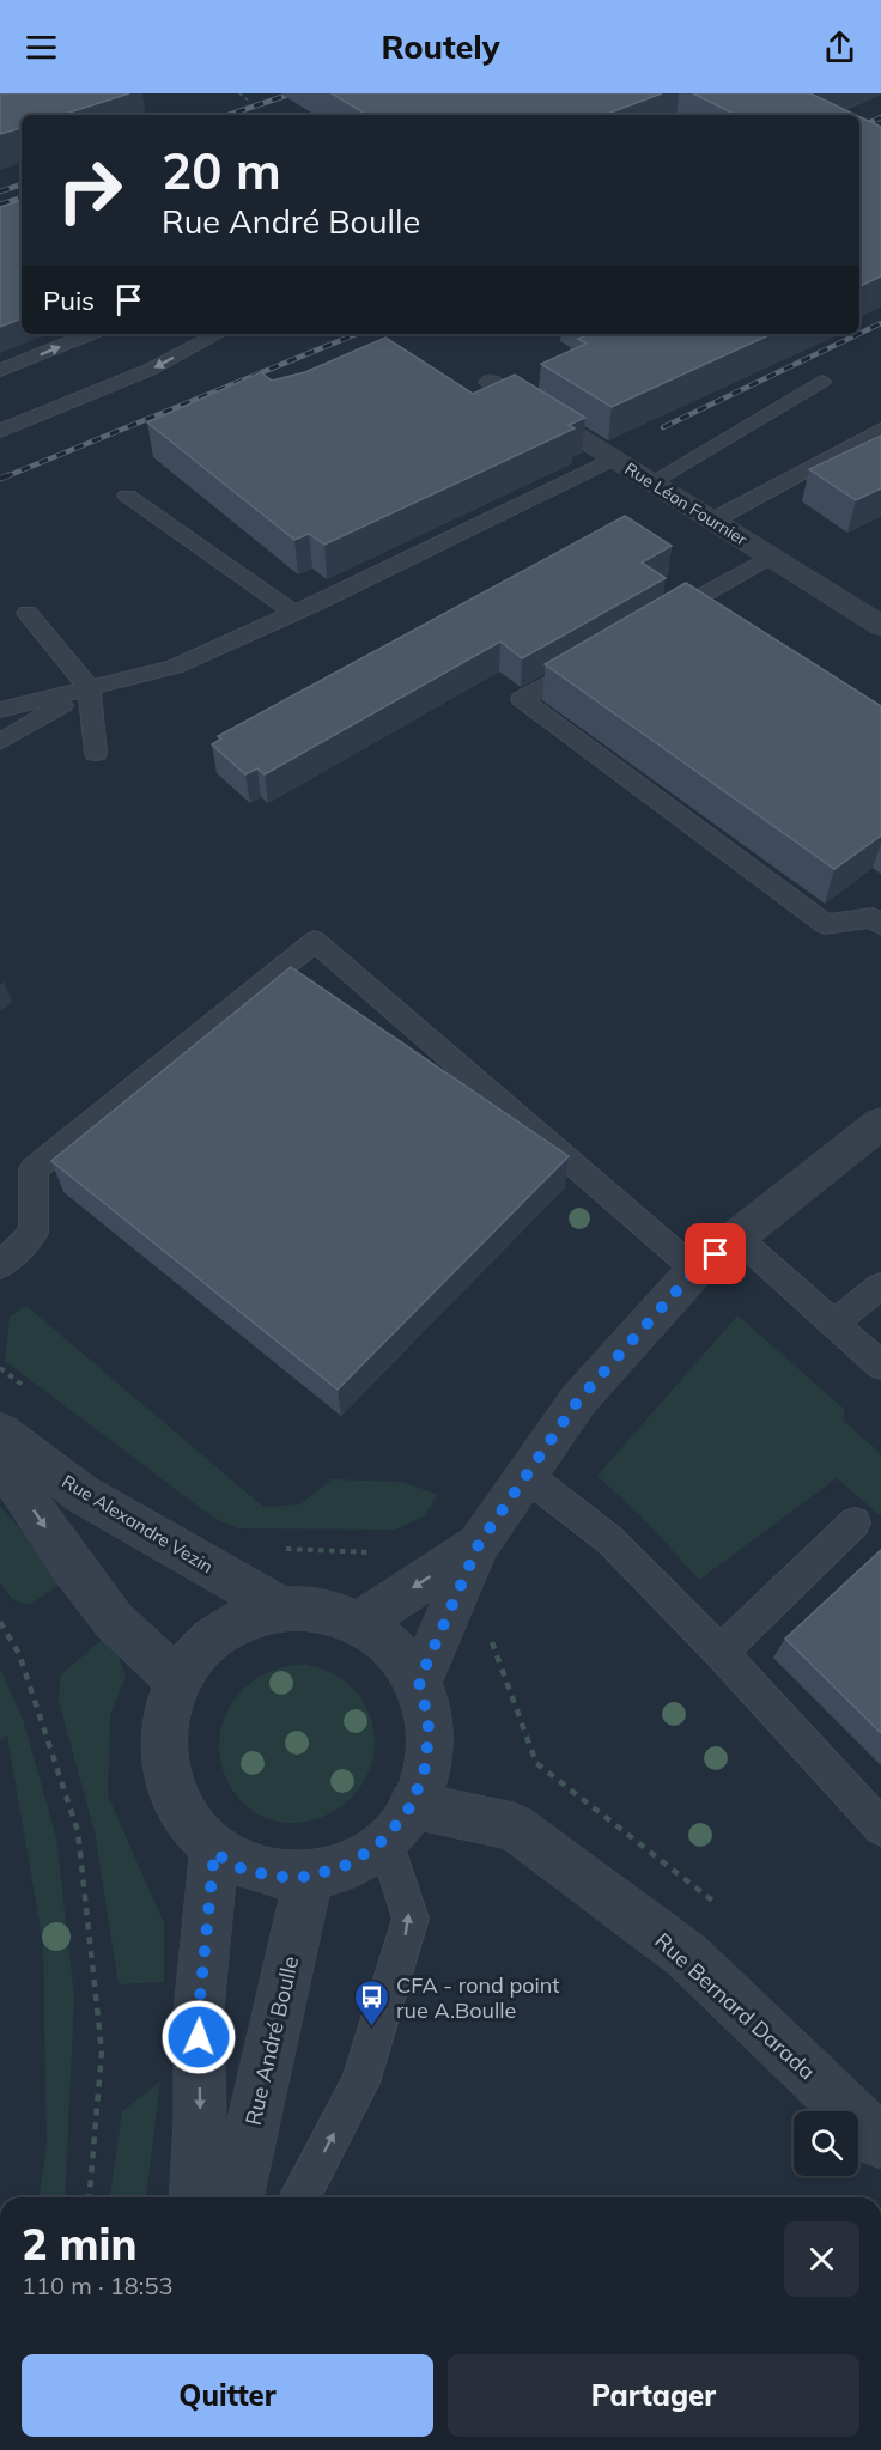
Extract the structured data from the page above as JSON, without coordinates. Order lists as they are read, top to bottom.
{
  "streets": {
    "street": [
      "Rue Léon Fournier",
      "Rue Alexandre Vezin",
      "Rue Bernard Darada",
      "Rue André Boulle"
    ]
  },
  "places": {
    "bus stop": ["CFA - rond point rue A.Boulle"]
  },
  "page": {
    "header": "Routely",
    "turn": ["20 m", "Rue André Boulle"],
    "then": "Puis",
    "heading": ["2 min", "110 m · 18:53"],
    "buttons": ["Quitter", "Partager"]
  }
}
